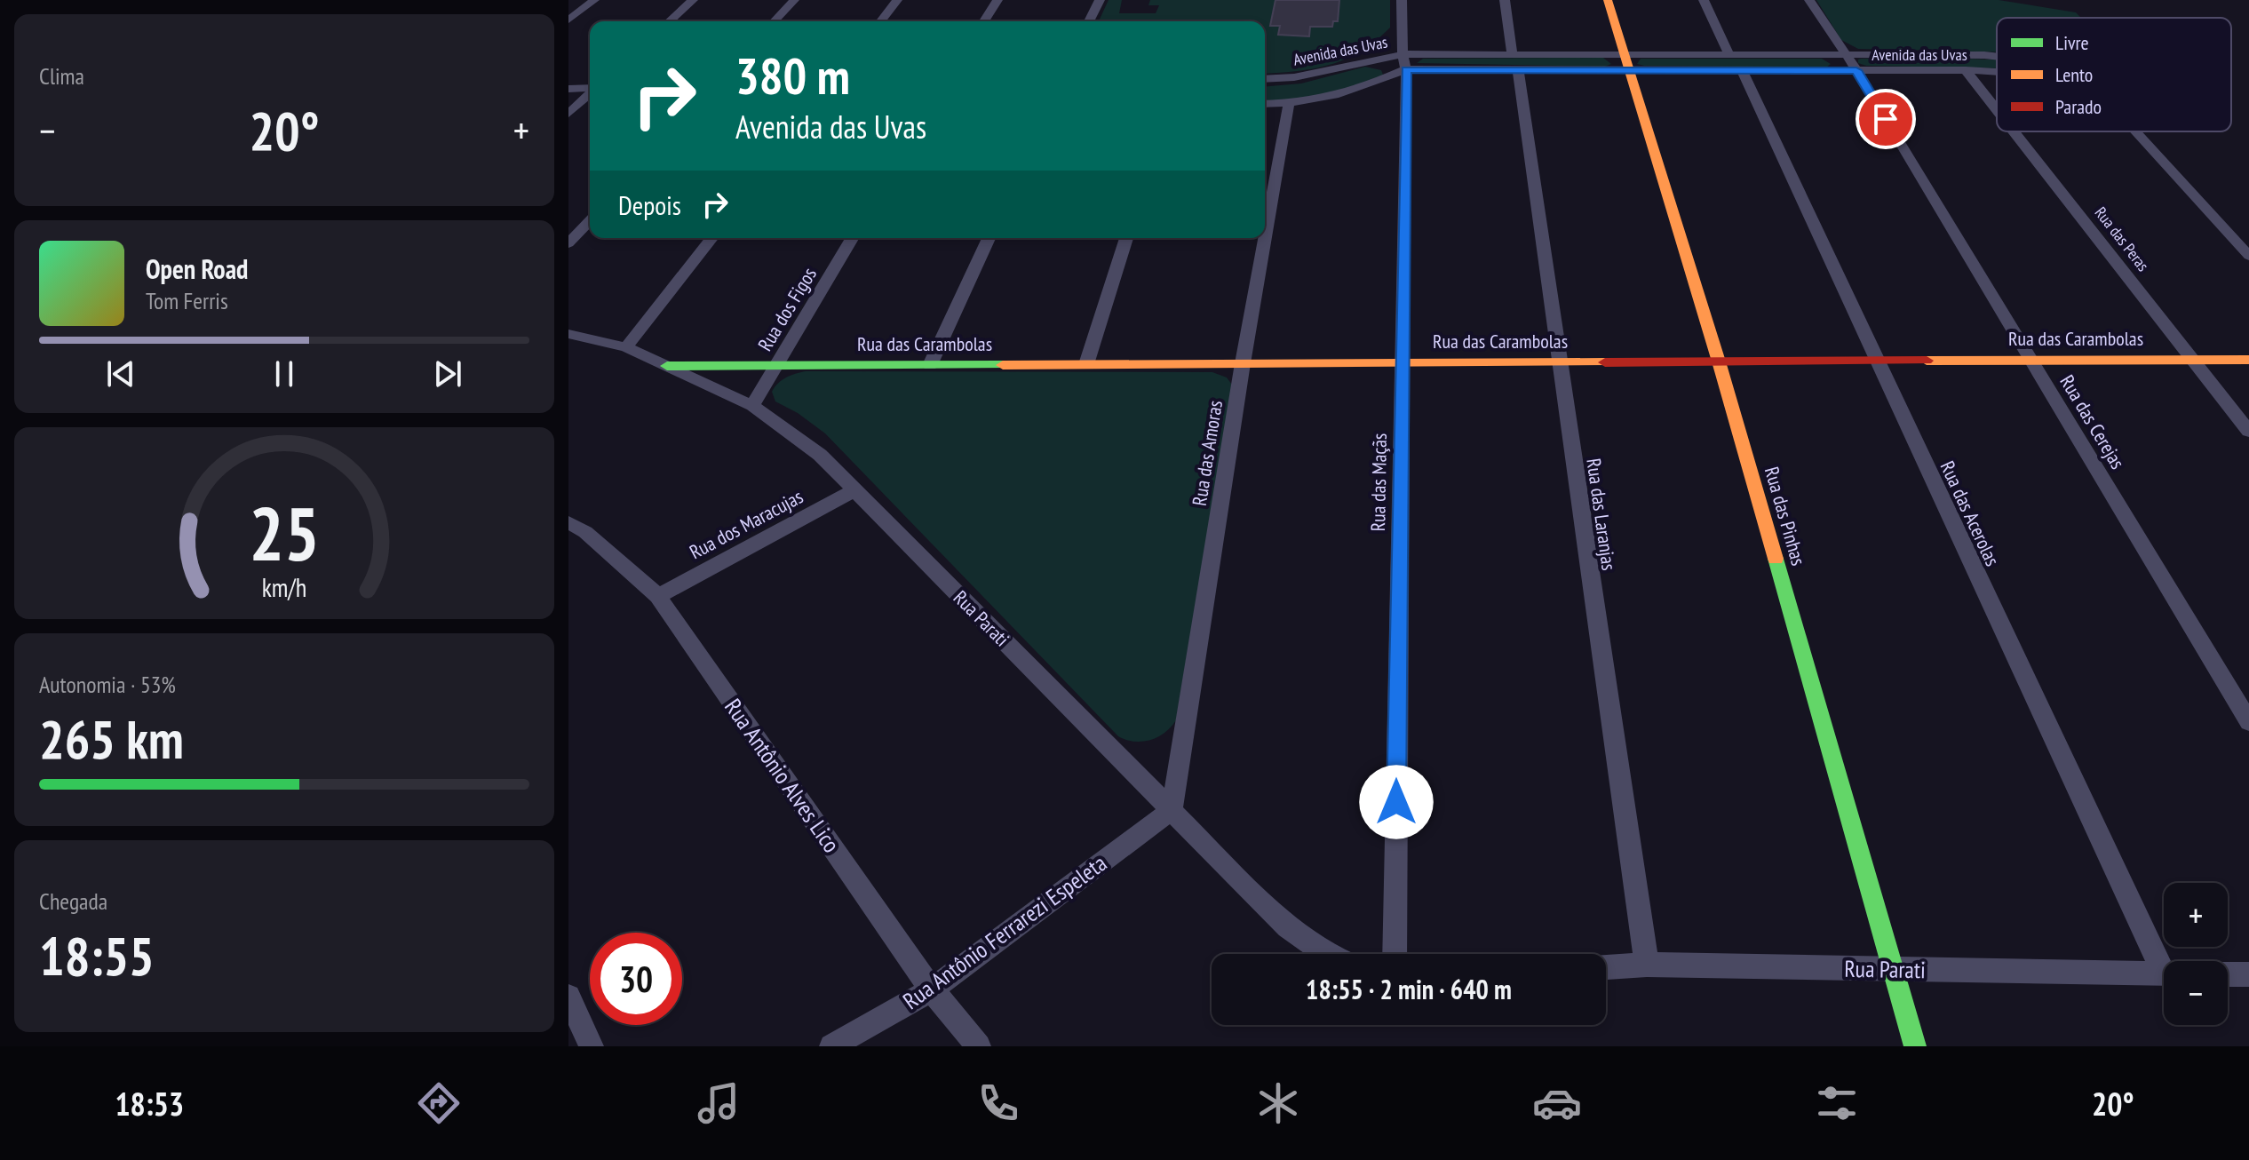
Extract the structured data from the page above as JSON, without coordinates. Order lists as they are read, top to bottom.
{
  "streets": {
    "street": [
      "Avenida das Uvas",
      "Rua das Peras",
      "Rua dos Figos",
      "Rua das Carambolas",
      "Rua das Cerejas",
      "Rua das Amoras",
      "Rua das Maçãs",
      "Rua das Acerolas",
      "Rua das Laranjas",
      "Rua das Pinhas",
      "Rua dos Maracujas",
      "Rua Parati",
      "Rua Antônio Alves Lico",
      "Rua Antônio Ferrarezi Espeleta"
    ]
  },
  "crossings": [
    ["Avenida das Uvas", "Rua das Peras"],
    ["Avenida das Uvas", "Rua das Cerejas"],
    ["Avenida das Uvas", "Rua das Amoras"],
    ["Avenida das Uvas", "Rua das Maçãs"],
    ["Avenida das Uvas", "Rua das Acerolas"],
    ["Avenida das Uvas", "Rua das Laranjas"],
    ["Avenida das Uvas", "Rua das Pinhas"],
    ["Rua das Peras", "Rua das Carambolas"],
    ["Rua dos Figos", "Rua das Carambolas"],
    ["Rua dos Figos", "Rua Parati"],
    ["Rua das Carambolas", "Rua das Cerejas"],
    ["Rua das Carambolas", "Rua das Amoras"],
    ["Rua das Carambolas", "Rua das Maçãs"],
    ["Rua das Carambolas", "Rua das Acerolas"],
    ["Rua das Carambolas", "Rua das Laranjas"],
    ["Rua das Carambolas", "Rua das Pinhas"],
    ["Rua das Carambolas", "Rua Parati"],
    ["Rua das Amoras", "Rua Parati"],
    ["Rua das Amoras", "Rua Antônio Ferrarezi Espeleta"],
    ["Rua das Laranjas", "Rua Parati"],
    ["Rua das Pinhas", "Rua Parati"],
    ["Rua dos Maracujas", "Rua Parati"],
    ["Rua dos Maracujas", "Rua Antônio Alves Lico"],
    ["Rua Parati", "Rua Antônio Ferrarezi Espeleta"],
    ["Rua Antônio Alves Lico", "Rua Antônio Ferrarezi Espeleta"]
  ],
  "legend": ["Livre", "Lento", "Parado"],
  "page": {
    "tile": [
      "Clima",
      ["Autonomia · 53%", "265 km"],
      ["Chegada", "18:55"]
    ],
    "turn": ["380 m", "Avenida das Uvas"],
    "heat": ["−", "20°", "+"],
    "then": "Depois",
    "song": ["Open Road", "Tom Ferris"],
    "map_buttons": ["+", "−"],
    "limit": "30",
    "trip": "18:55 · 2 min · 640 m",
    "tabs": ["18:53", "20°"],
    "gauge": ["25", "km/h"]
  }
}
